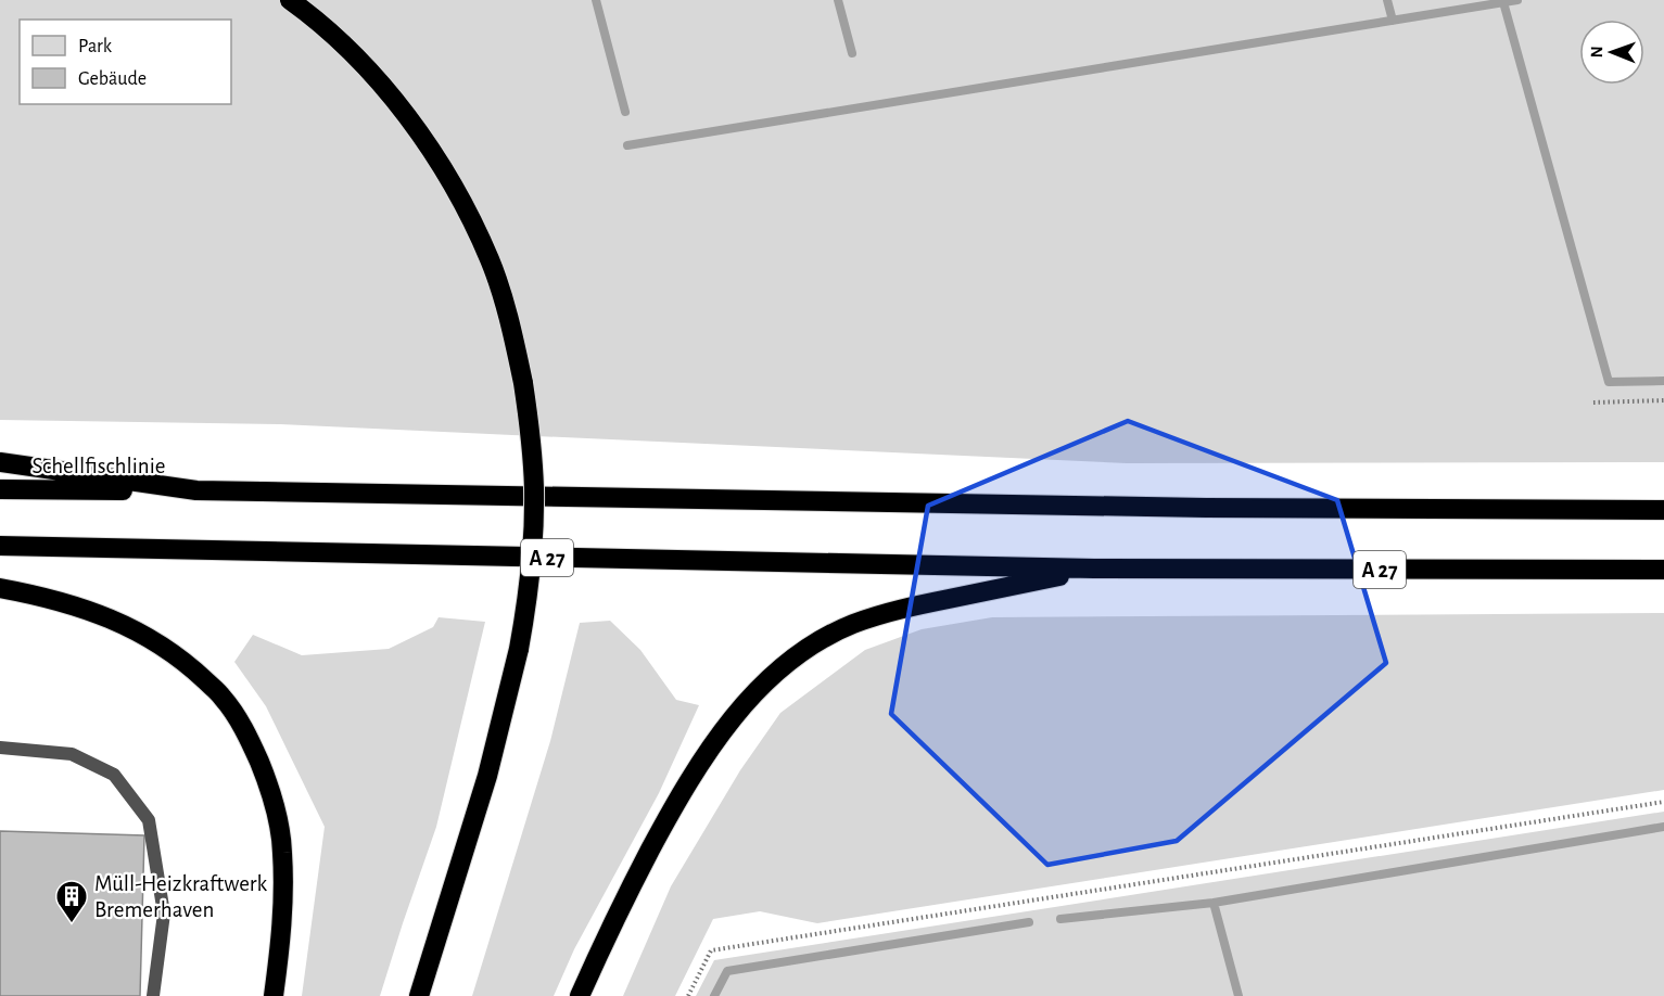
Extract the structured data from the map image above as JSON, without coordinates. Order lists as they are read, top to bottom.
{
  "streets": {
    "highway": ["Schellfischlinie", "A 27"]
  },
  "places": {
    "building": ["Müll-Heizkraftwerk Bremerhaven"]
  },
  "legend": ["Park", "Gebäude"],
  "north": "left"
}
